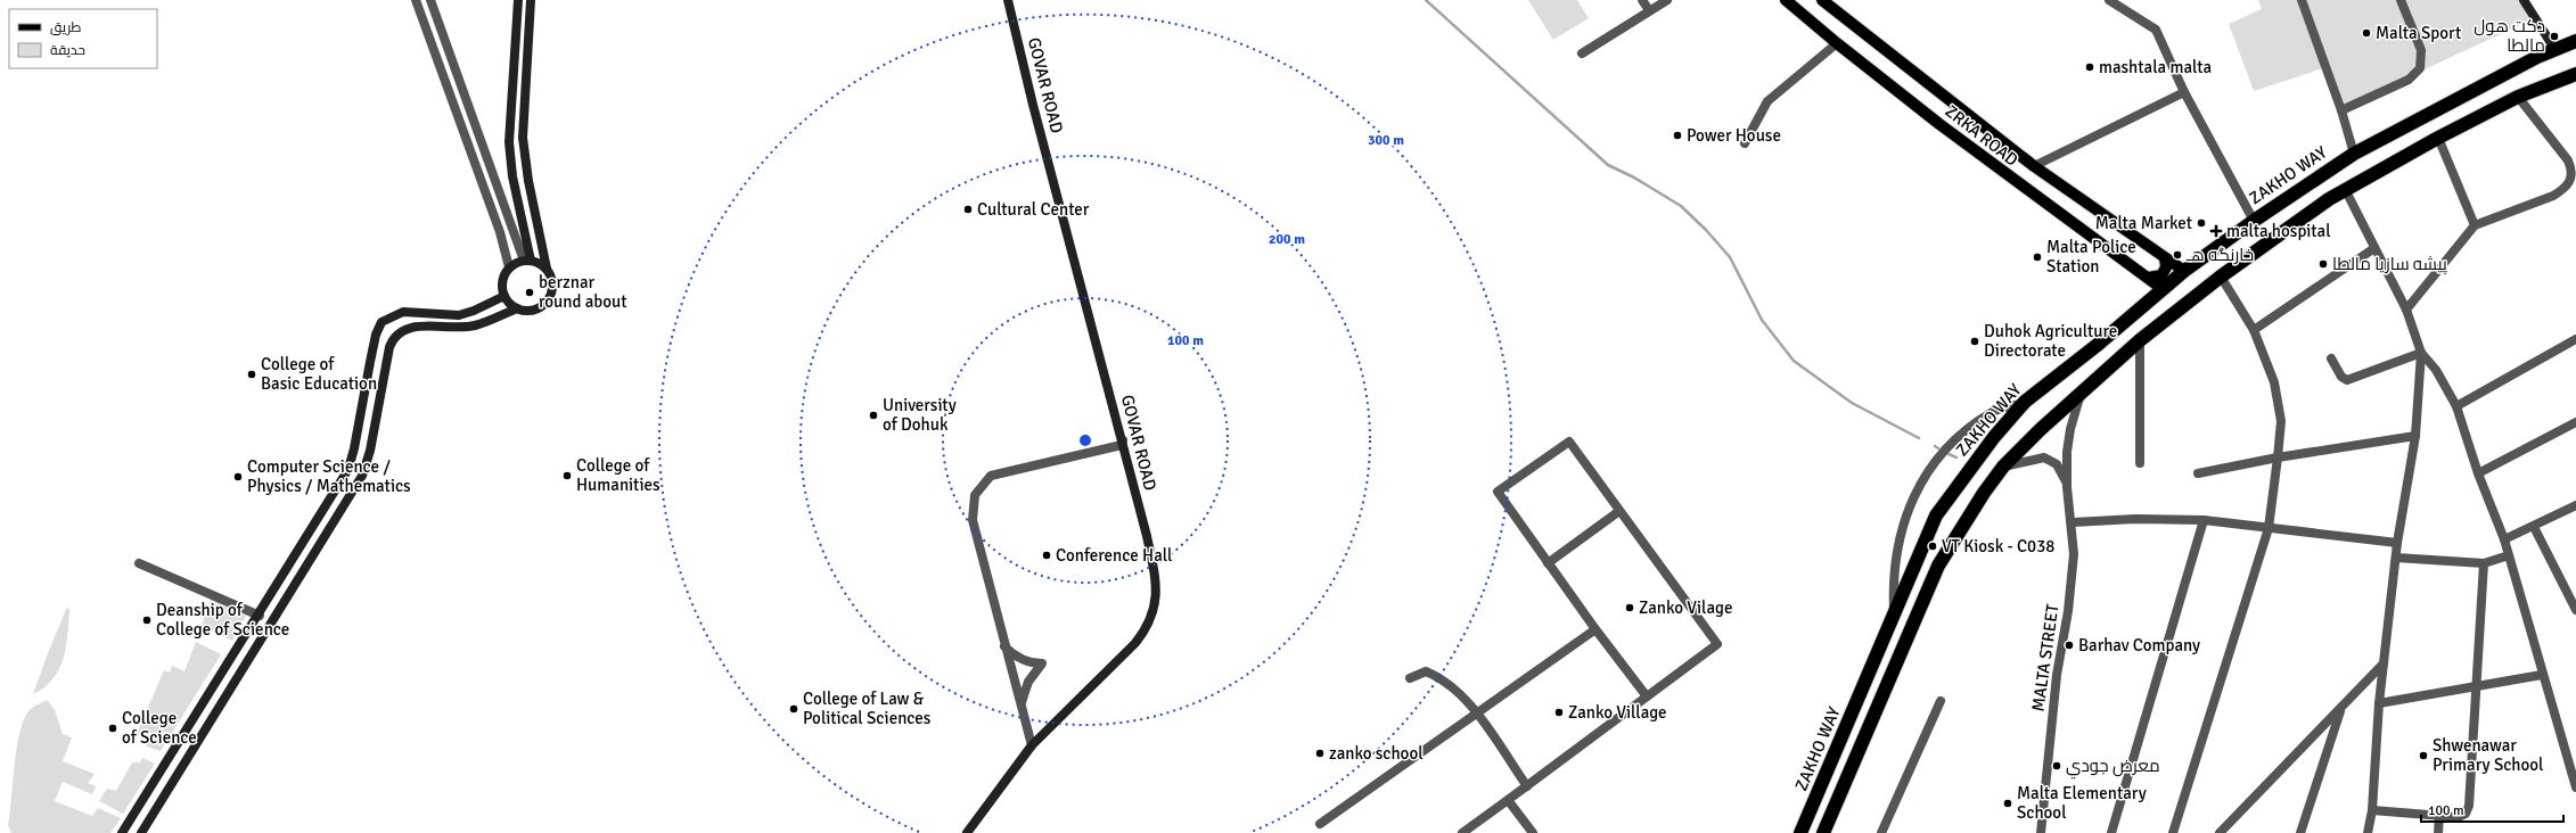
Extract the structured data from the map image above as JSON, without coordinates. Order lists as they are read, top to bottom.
{
  "streets": {
    "highway": ["ZAKHO WAY"],
    "main road": ["ZRKA ROAD"],
    "street": ["GOVAR ROAD", "MALTA STREET"]
  },
  "crossings": [
    ["ZRKA ROAD", "ZAKHO WAY"]
  ],
  "places": {
    "other": [
      "Malta Sport",
      "دكت هول مالطا",
      "mashtala malta",
      "Power House",
      "Cultural Center",
      "Malta Market",
      "خارنگه هـ",
      "Malta Police Station",
      "پيشه سازيا مالطا",
      "berznar round about",
      "Duhok Agriculture Directorate",
      "College of Basic Education",
      "University of Dohuk",
      "College of Humanities",
      "Computer Science / Physics / Mathematics",
      "VT Kiosk - C038",
      "Conference Hall",
      "Zanko Vilage",
      "Deanship of College of Science",
      "Barhav Company",
      "College of Law & Political Sciences",
      "Zanko Village",
      "College of Science",
      "zanko school",
      "Shwenawar Primary School",
      "معرض جودي",
      "Malta Elementary School"
    ],
    "health": ["malta hospital"]
  },
  "legend": ["طريق", "حديقة"],
  "scale_bar": "100 m",
  "rings": ["300 m", "200 m", "100 m"]
}
